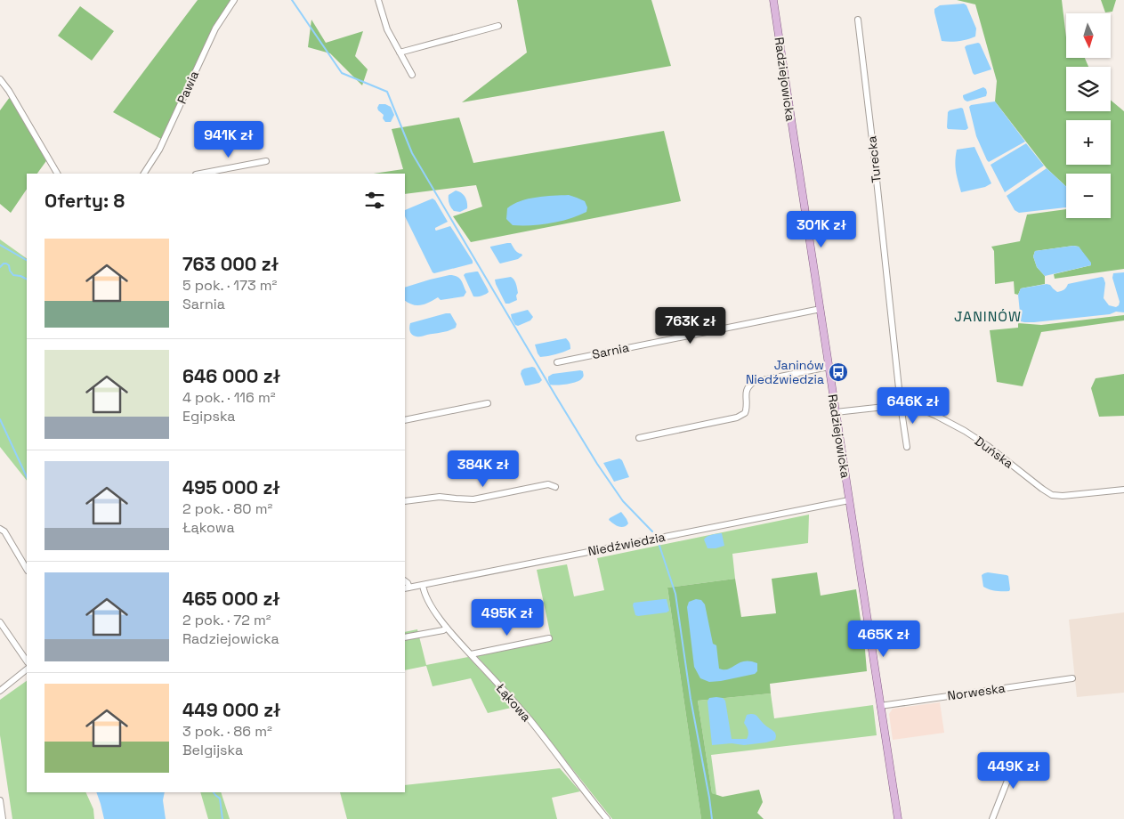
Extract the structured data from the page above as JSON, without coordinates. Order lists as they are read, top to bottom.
{
  "streets": {
    "main road": ["Radziejowicka"],
    "street": [
      "Pawia",
      "Turecka",
      "Sarnia",
      "Duńska",
      "Niedźwiedzia",
      "Norweska",
      "Łąkowa"
    ]
  },
  "crossings": [
    ["Radziejowicka", "Sarnia"],
    ["Radziejowicka", "Duńska"],
    ["Radziejowicka", "Niedźwiedzia"],
    ["Radziejowicka", "Norweska"],
    ["Turecka", "Duńska"],
    ["Niedźwiedzia", "Łąkowa"]
  ],
  "districts": ["JANINÓW"],
  "places": {
    "bus stop": ["Janinów Niedźwiedzia"]
  },
  "north": "bottom",
  "page": {
    "map_buttons": ["+", "−"],
    "price": [
      "941K zł",
      "301K zł",
      "763K zł",
      "646K zł",
      "384K zł",
      "495K zł",
      "465K zł",
      "449K zł"
    ],
    "heading": "Oferty: 8",
    "list": [
      {
        "name": "763 000 zł",
        "note": "5 pok. · 173 m² · Sarnia"
      },
      {
        "name": "646 000 zł",
        "note": "4 pok. · 116 m² · Egipska"
      },
      {
        "name": "495 000 zł",
        "note": "2 pok. · 80 m² · Łąkowa"
      },
      {
        "name": "465 000 zł",
        "note": "2 pok. · 72 m² · Radziejowicka"
      },
      {
        "name": "449 000 zł",
        "note": "3 pok. · 86 m² · Belgijska"
      }
    ]
  }
}
